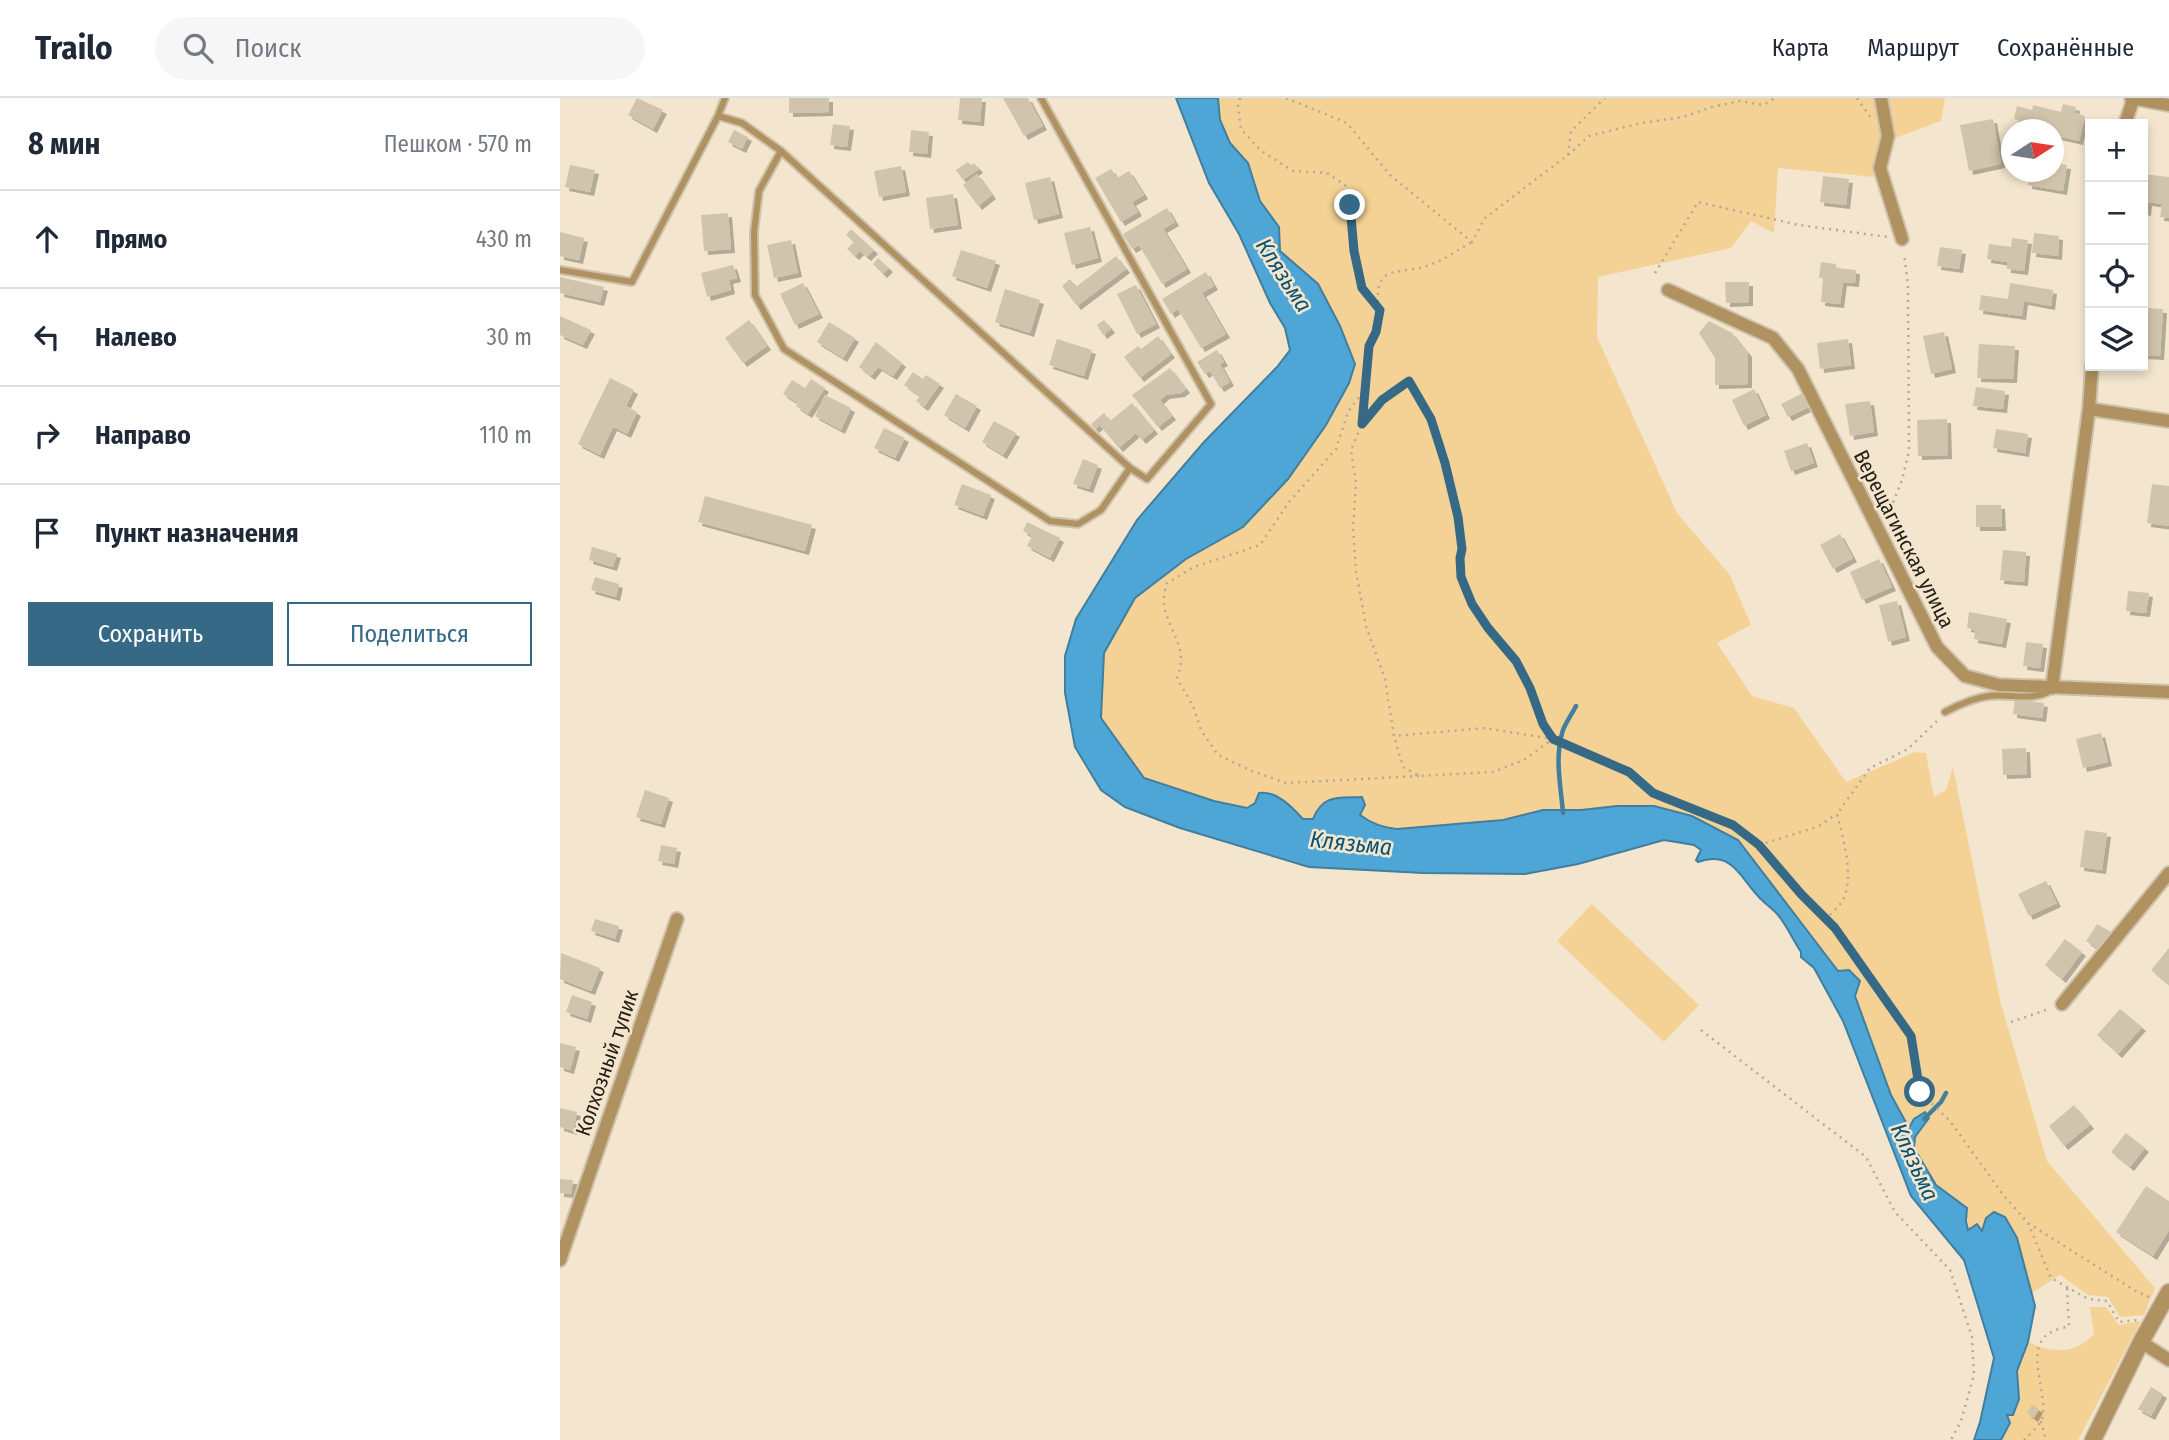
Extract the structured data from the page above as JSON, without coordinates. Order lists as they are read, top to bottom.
{
  "streets": {
    "street": ["Верещагинская улица", "Колхозный тупик"]
  },
  "water": ["Клязьма"],
  "north": "right",
  "page": {
    "header": "Trailo",
    "search": "Поиск",
    "nav": ["Карта", "Маршрут", "Сохранённые"],
    "heading": ["8 мин", "Пешком · 570 m"],
    "map_buttons": ["+", "−"],
    "list": [
      ["Прямо", "430 m"],
      ["Налево", "30 m"],
      ["Направо", "110 m"],
      "Пункт назначения"
    ],
    "buttons": ["Сохранить", "Поделиться"]
  }
}
